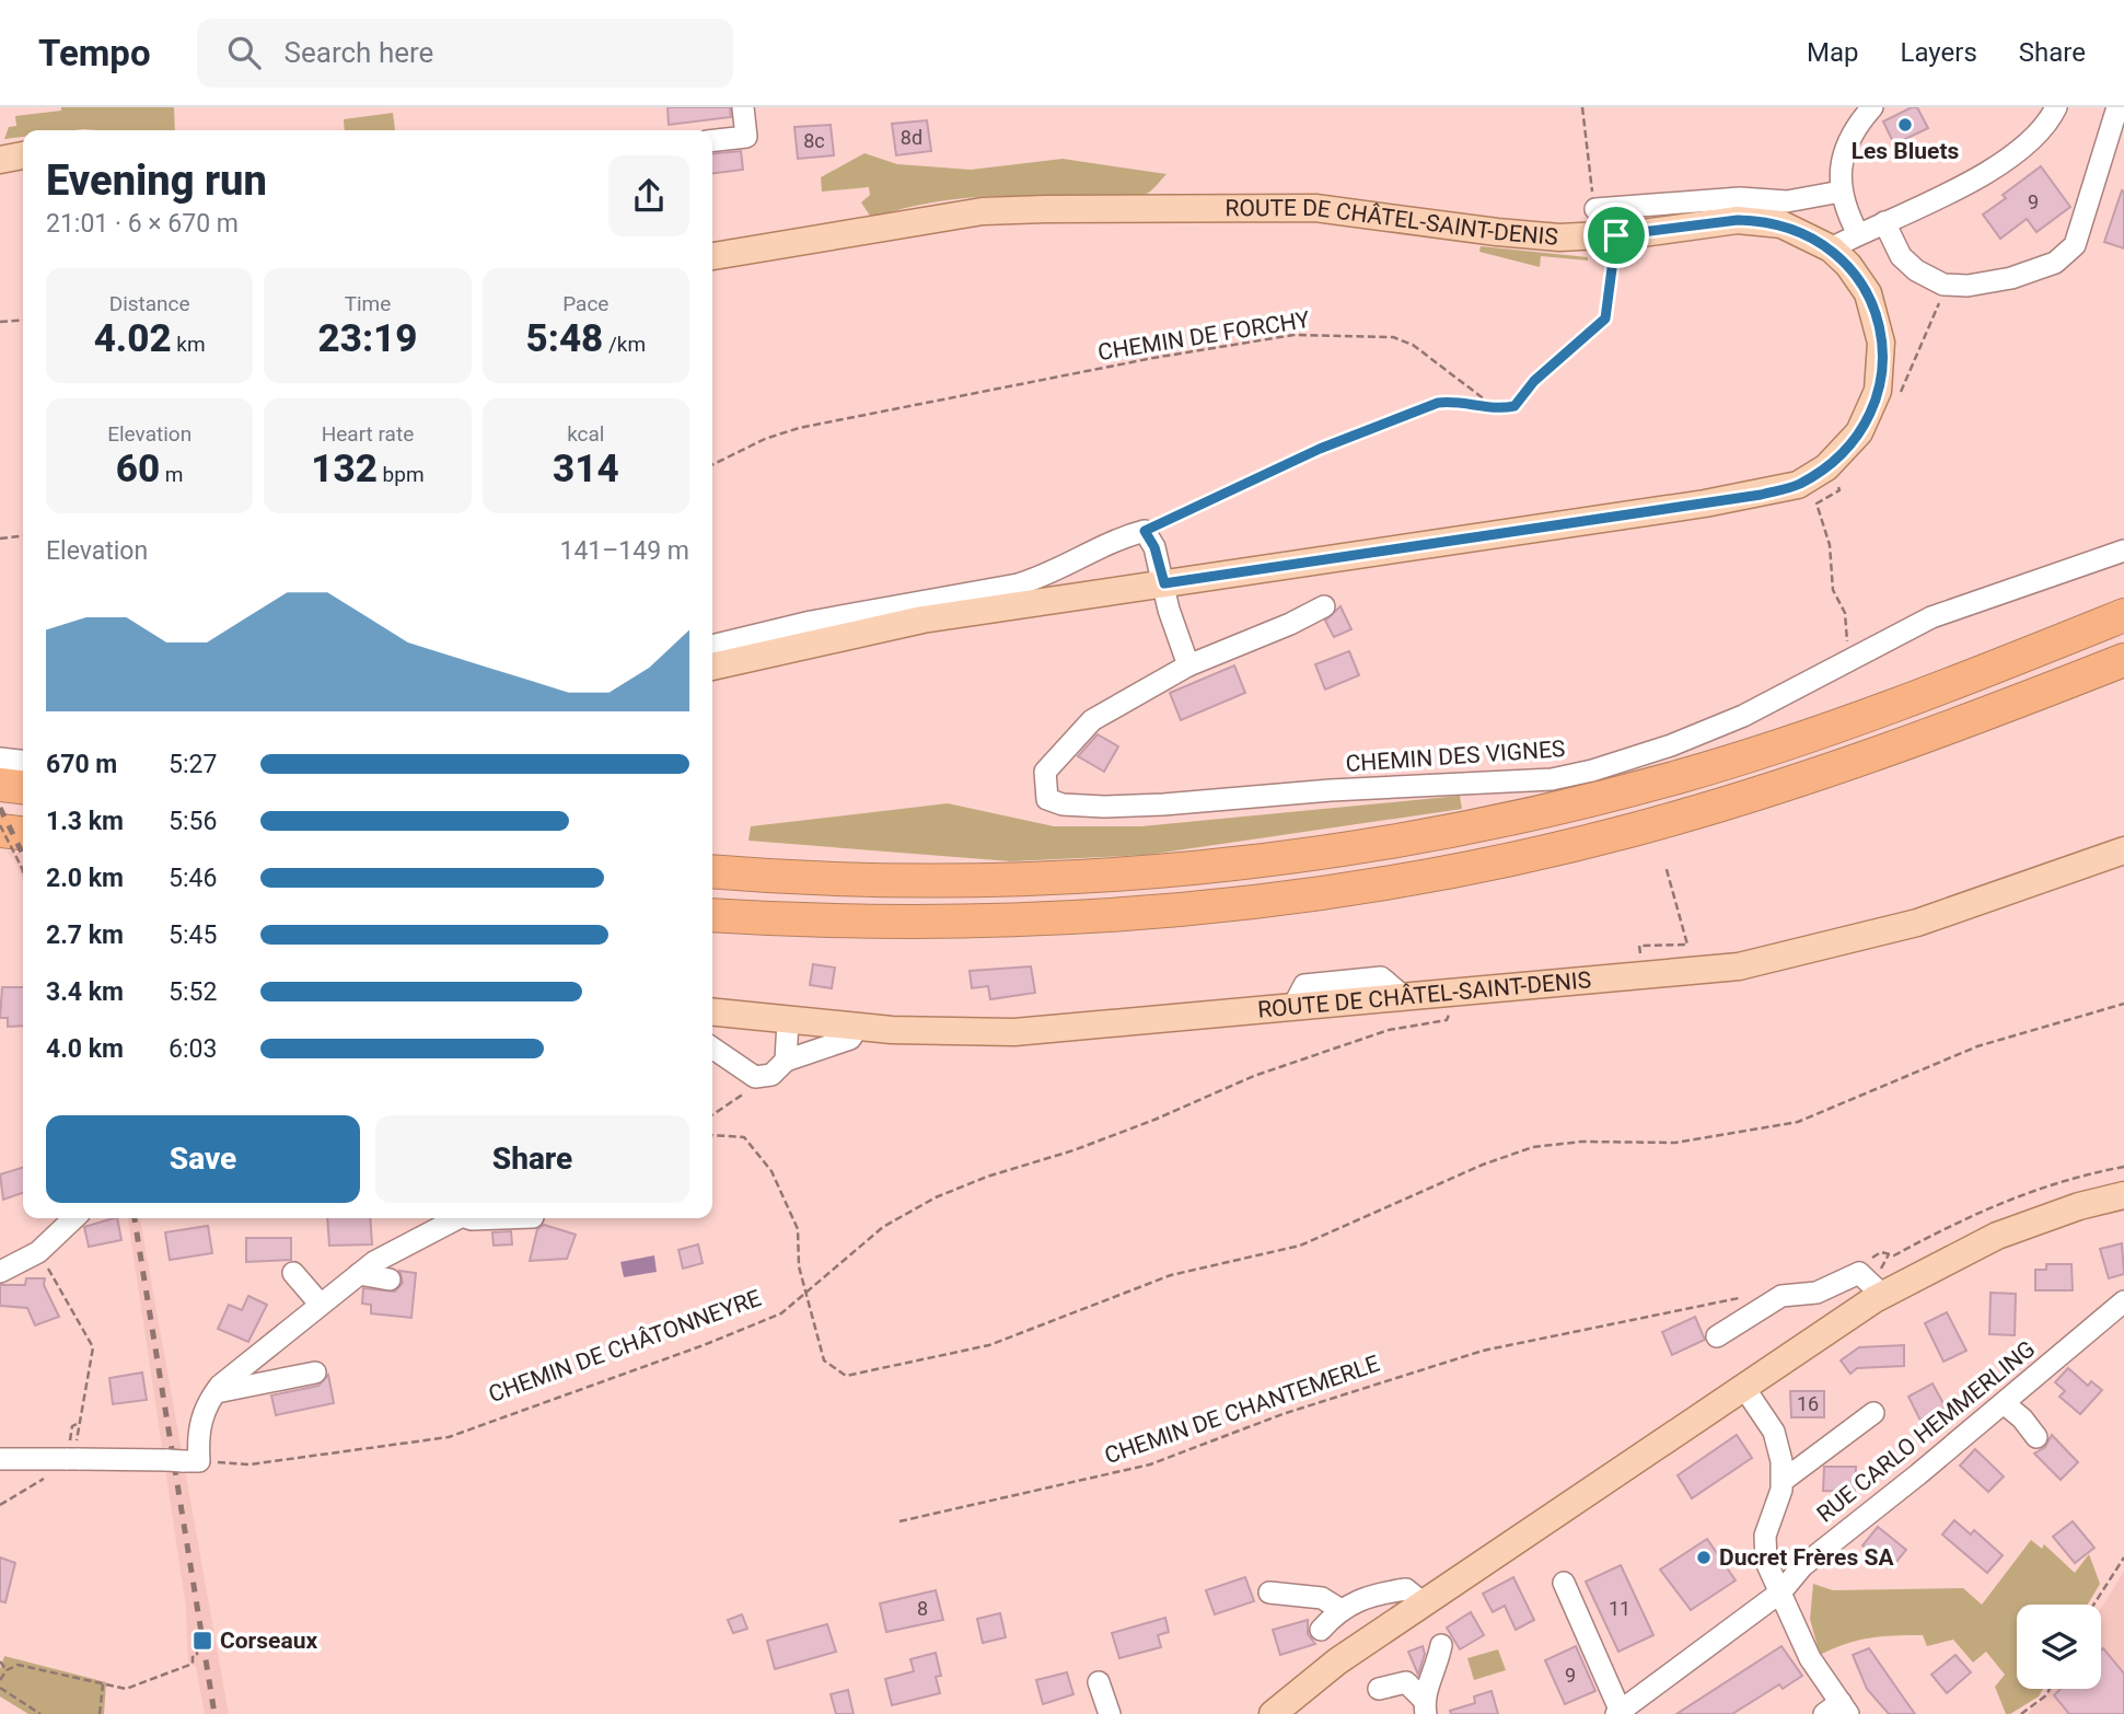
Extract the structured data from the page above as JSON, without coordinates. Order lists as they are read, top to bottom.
{
  "streets": {
    "main road": ["ROUTE DE CHÂTEL-SAINT-DENIS"],
    "street": ["CHEMIN DES VIGNES", "RUE CARLO HEMMERLING"],
    "path": ["CHEMIN DE FORCHY", "CHEMIN DE CHÂTONNEYRE", "CHEMIN DE CHANTEMERLE"]
  },
  "crossings": [
    ["ROUTE DE CHÂTEL-SAINT-DENIS", "CHEMIN DE CHÂTONNEYRE"]
  ],
  "places": {
    "other": ["Les Bluets", "Ducret Frères SA"],
    "transit": ["Corseaux"]
  },
  "house_numbers": [
    "8d",
    "8c",
    "9",
    "16",
    "8",
    "11",
    "9"
  ],
  "page": {
    "header": "Tempo",
    "search": "Search here",
    "nav": ["Map", "Layers", "Share"],
    "heading": ["Evening run", "21:01 · 6 × 670 m"],
    "stats": [
      ["Distance", "4.02 km"],
      ["Time", "23:19"],
      ["Pace", "5:48 /km"],
      ["Elevation", "60 m"],
      ["Heart rate", "132 bpm"],
      ["kcal", "314"]
    ],
    "chart": ["Elevation", "141–149 m"],
    "list": [
      {
        "name": "670 m",
        "note": "5:27"
      },
      {
        "name": "1.3 km",
        "note": "5:56"
      },
      {
        "name": "2.0 km",
        "note": "5:46"
      },
      {
        "name": "2.7 km",
        "note": "5:45"
      },
      {
        "name": "3.4 km",
        "note": "5:52"
      },
      {
        "name": "4.0 km",
        "note": "6:03"
      }
    ],
    "buttons": ["Save", "Share"]
  }
}
